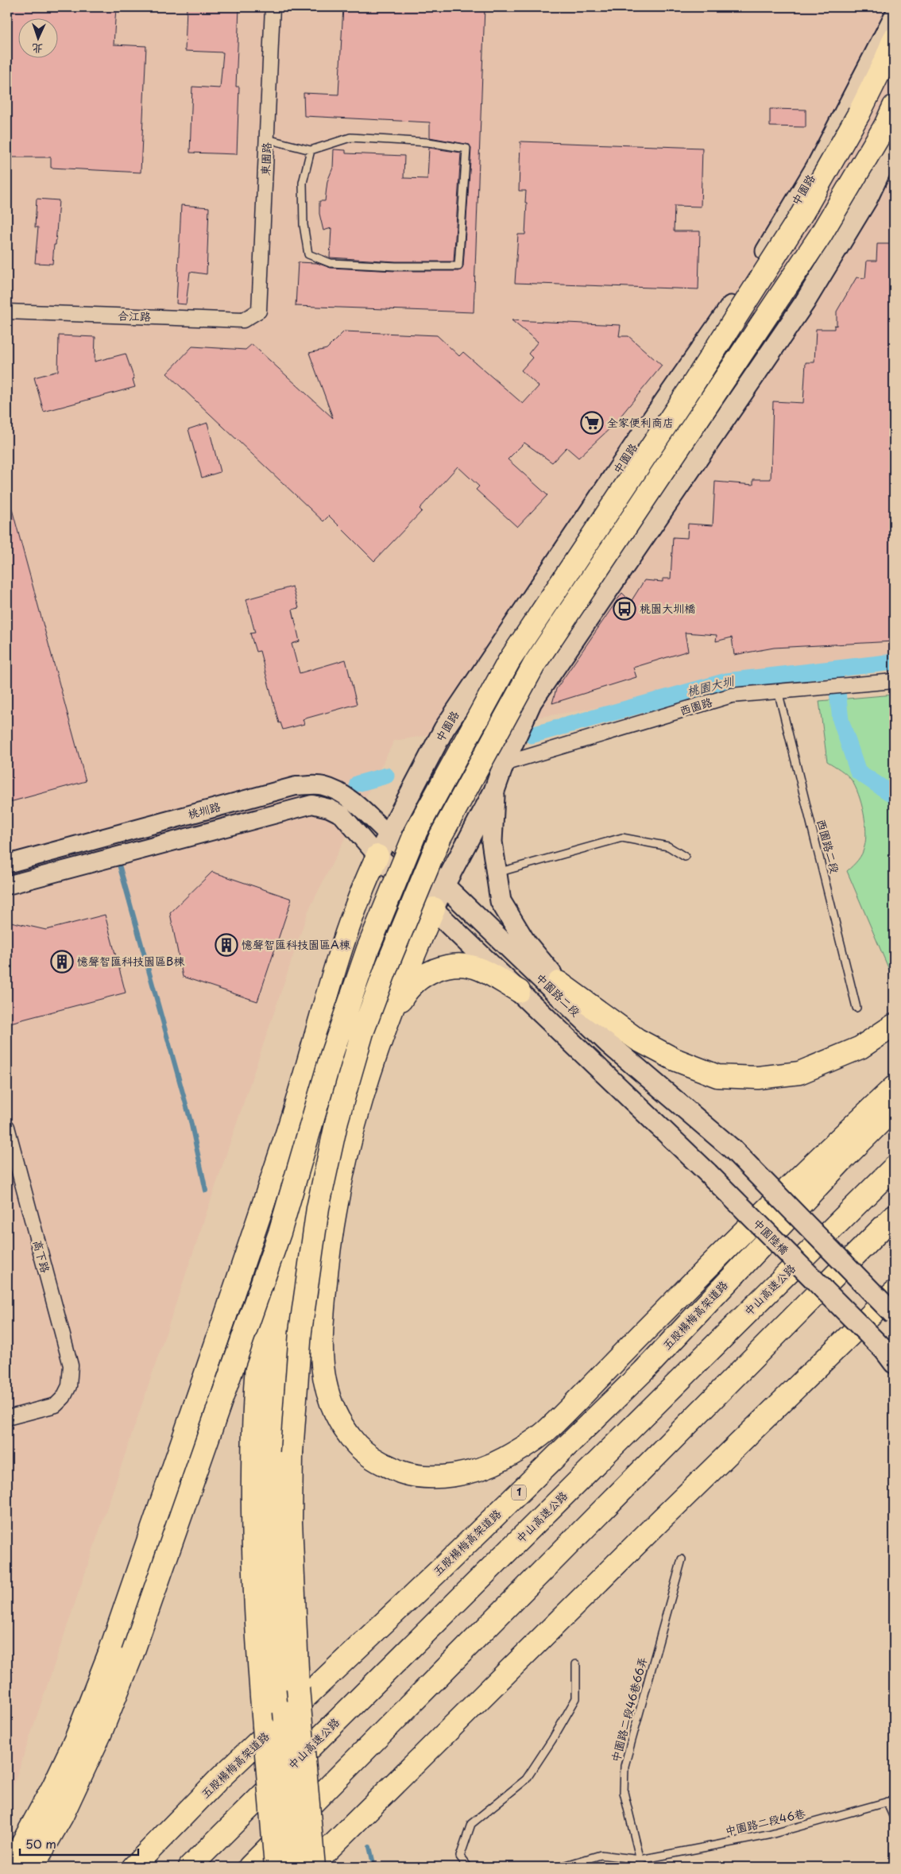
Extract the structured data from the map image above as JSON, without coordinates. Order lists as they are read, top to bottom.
{
  "streets": {
    "highway": ["中山高速公路", "五股楊梅高架道路", "1"],
    "main road": ["中園路", "中園路二段", "中園陸橋"],
    "street": [
      "東園路",
      "合江路",
      "西園路",
      "桃圳路",
      "高下路"
    ],
    "lane": ["西園路二段", "中園路二段46巷66弄", "中園路二段46巷"]
  },
  "crossings": [
    ["東園路", "合江路"],
    ["中園路", "桃圳路"],
    ["中園路", "中園路二段"],
    ["西園路", "西園路二段"],
    ["桃圳路", "中園路二段"],
    ["中園路二段46巷66弄", "中園路二段46巷"]
  ],
  "water": ["桃園大圳"],
  "places": {
    "supermarket": ["全家便利商店"],
    "bus stop": ["桃園大圳橋"],
    "building": ["憶聲智匯科技園區A棟", "憶聲智匯科技園區B棟"]
  },
  "scale_bar": "50 m",
  "north": "bottom"
}
